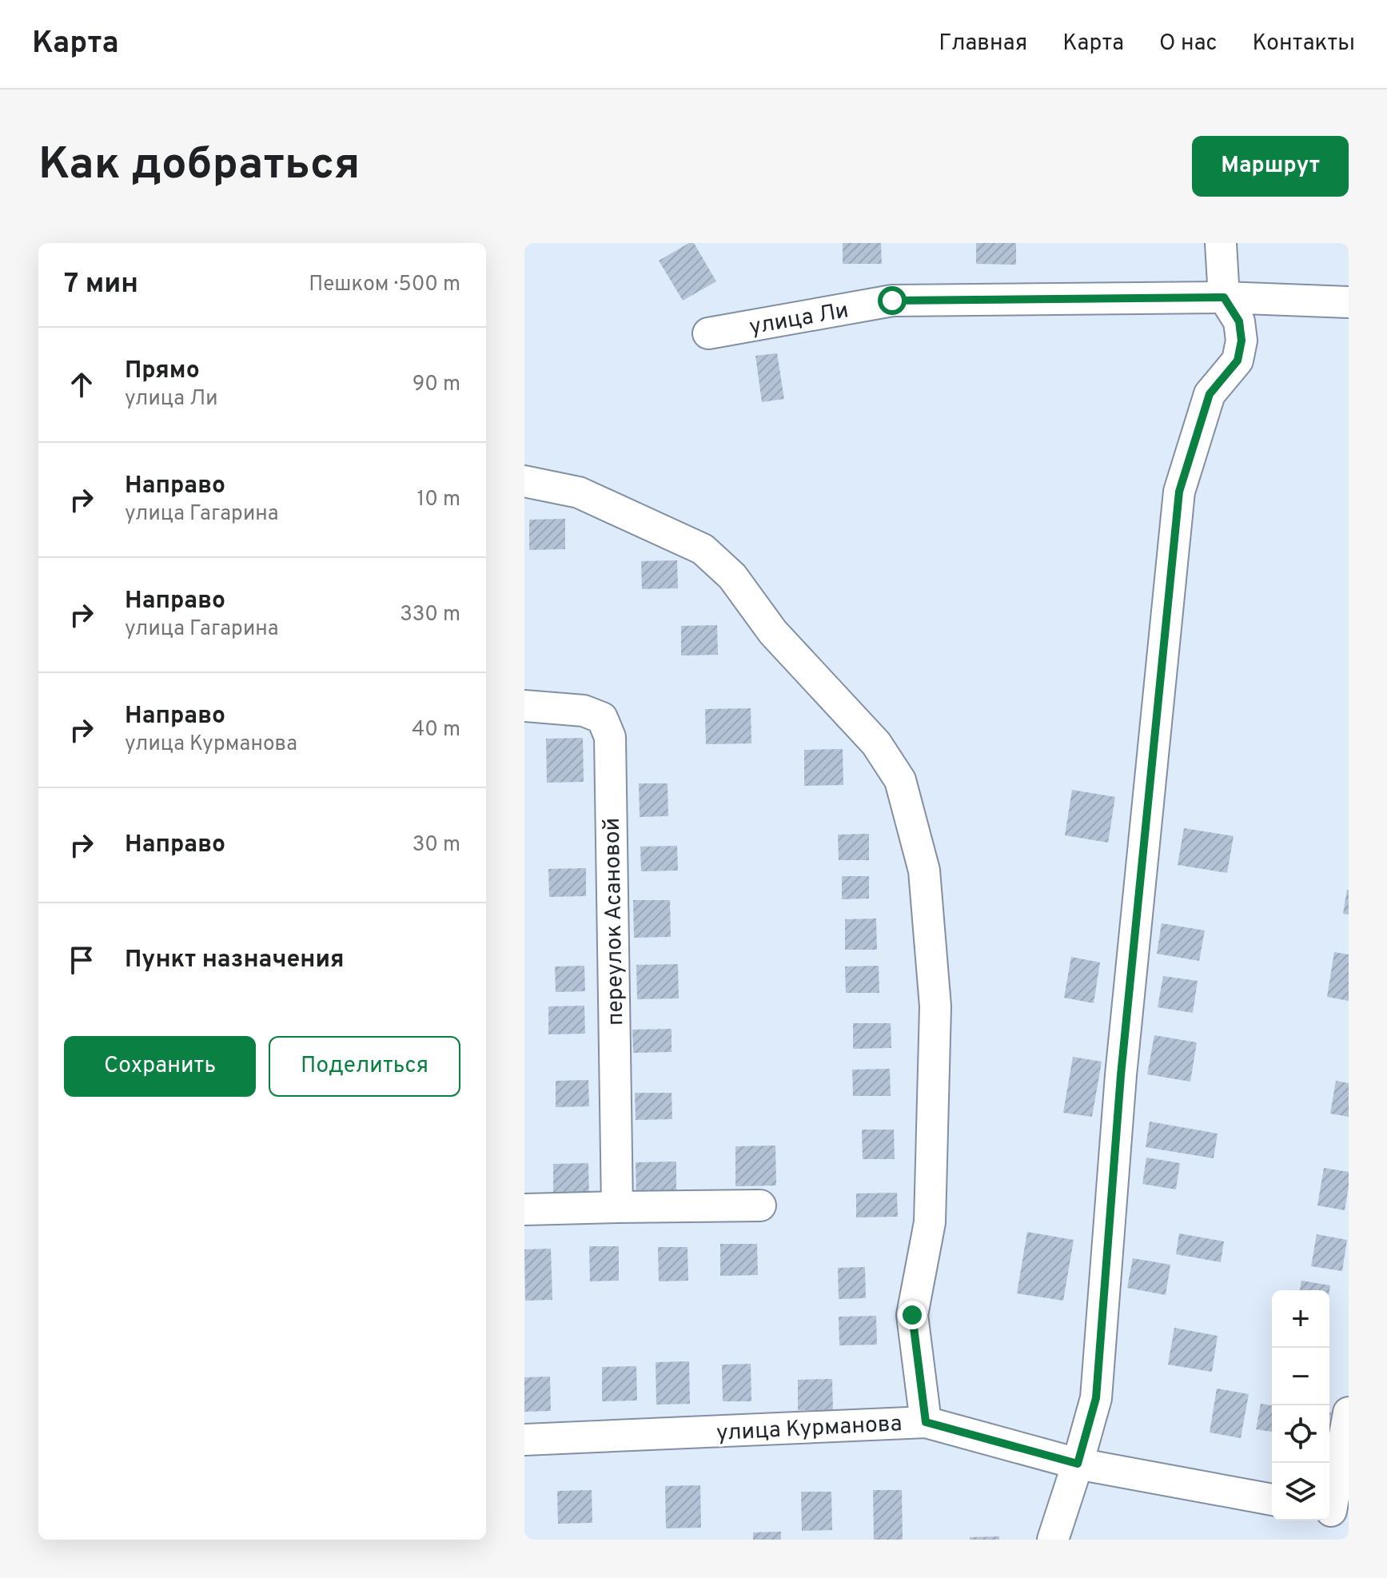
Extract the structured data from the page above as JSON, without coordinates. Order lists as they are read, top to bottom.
{
  "streets": {
    "street": ["улица Ли", "переулок Асановой", "улица Курманова"]
  },
  "page": {
    "header": "Карта",
    "nav": [
      "Главная",
      "Карта",
      "О нас",
      "Контакты"
    ],
    "buttons": [
      "Маршрут",
      ["Сохранить", "Поделиться"]
    ],
    "title": "Как добраться",
    "heading": ["7 мин", "Пешком · 500 m"],
    "list": [
      ["Прямо", "улица Ли", "90 m"],
      ["Направо", "улица Гагарина", "10 m"],
      ["Направо", "улица Гагарина", "330 m"],
      ["Направо", "улица Курманова", "40 m"],
      ["Направо", "30 m"],
      "Пункт назначения"
    ],
    "map_buttons": ["+", "−"]
  }
}
